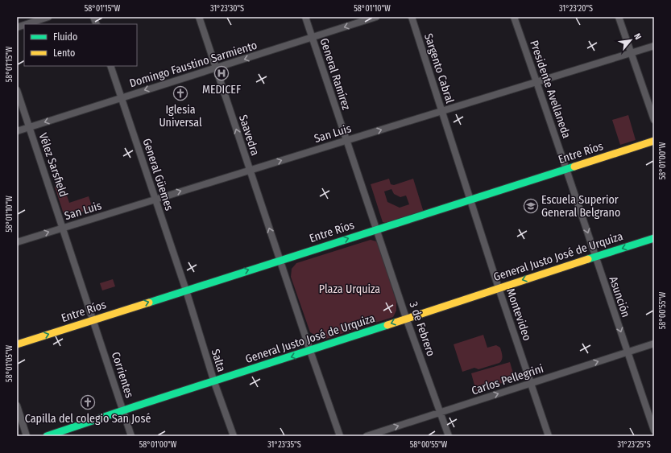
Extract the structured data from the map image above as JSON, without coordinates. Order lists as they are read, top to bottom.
{
  "streets": {
    "street": [
      "Domingo Faustino Sarmiento",
      "Sargento Cabral",
      "General Ramírez",
      "Presidente Avellaneda",
      "San Luis",
      "Saavedra",
      "Entre Ríos",
      "Vélez Sarsfield",
      "General Güemes",
      "General Justo José de Urquiza",
      "Asunción",
      "Montevideo",
      "3 de Febrero",
      "Salta",
      "Corrientes",
      "Carlos Pellegrini"
    ]
  },
  "crossings": [
    ["Domingo Faustino Sarmiento", "General Ramírez"],
    ["Domingo Faustino Sarmiento", "Saavedra"],
    ["Domingo Faustino Sarmiento", "Vélez Sarsfield"],
    ["Domingo Faustino Sarmiento", "General Güemes"],
    ["Sargento Cabral", "San Luis"],
    ["Sargento Cabral", "Entre Ríos"],
    ["Sargento Cabral", "Montevideo"],
    ["General Ramírez", "San Luis"],
    ["General Ramírez", "Entre Ríos"],
    ["General Ramírez", "3 de Febrero"],
    ["Presidente Avellaneda", "San Luis"],
    ["Presidente Avellaneda", "Entre Ríos"],
    ["Presidente Avellaneda", "Asunción"],
    ["San Luis", "Saavedra"],
    ["San Luis", "Vélez Sarsfield"],
    ["San Luis", "General Güemes"],
    ["Saavedra", "Entre Ríos"],
    ["Saavedra", "General Justo José de Urquiza"],
    ["Entre Ríos", "Vélez Sarsfield"],
    ["Entre Ríos", "General Güemes"],
    ["Entre Ríos", "Asunción"],
    ["Entre Ríos", "Montevideo"],
    ["Entre Ríos", "3 de Febrero"],
    ["Entre Ríos", "Salta"],
    ["Entre Ríos", "Corrientes"],
    ["Vélez Sarsfield", "Corrientes"],
    ["General Güemes", "Salta"],
    ["General Justo José de Urquiza", "Asunción"],
    ["General Justo José de Urquiza", "Montevideo"],
    ["General Justo José de Urquiza", "3 de Febrero"],
    ["General Justo José de Urquiza", "Salta"],
    ["General Justo José de Urquiza", "Corrientes"],
    ["Asunción", "Carlos Pellegrini"],
    ["Montevideo", "Carlos Pellegrini"],
    ["3 de Febrero", "Carlos Pellegrini"]
  ],
  "one_way": [
    "Domingo Faustino Sarmiento",
    "San Luis",
    "Saavedra",
    "Entre Ríos",
    "General Justo José de Urquiza",
    "Asunción",
    "Carlos Pellegrini"
  ],
  "parks": ["Plaza Urquiza"],
  "places": {
    "hospital": ["MEDICEF"],
    "church": ["Iglesia Universal", "Capilla del colegio San José"],
    "school or university": ["Escuela Superior General Belgrano"]
  },
  "legend": ["Fluido", "Lento"],
  "north": "top right",
  "coordinates": [
    "58°01'15\"W",
    "31°23'30\"S",
    "58°01'10\"W",
    "31°23'20\"S",
    "58°01'00\"W",
    "58°00'55\"W",
    "58°01'05\"W",
    "31°23'35\"S",
    "31°23'25\"S"
  ]
}
